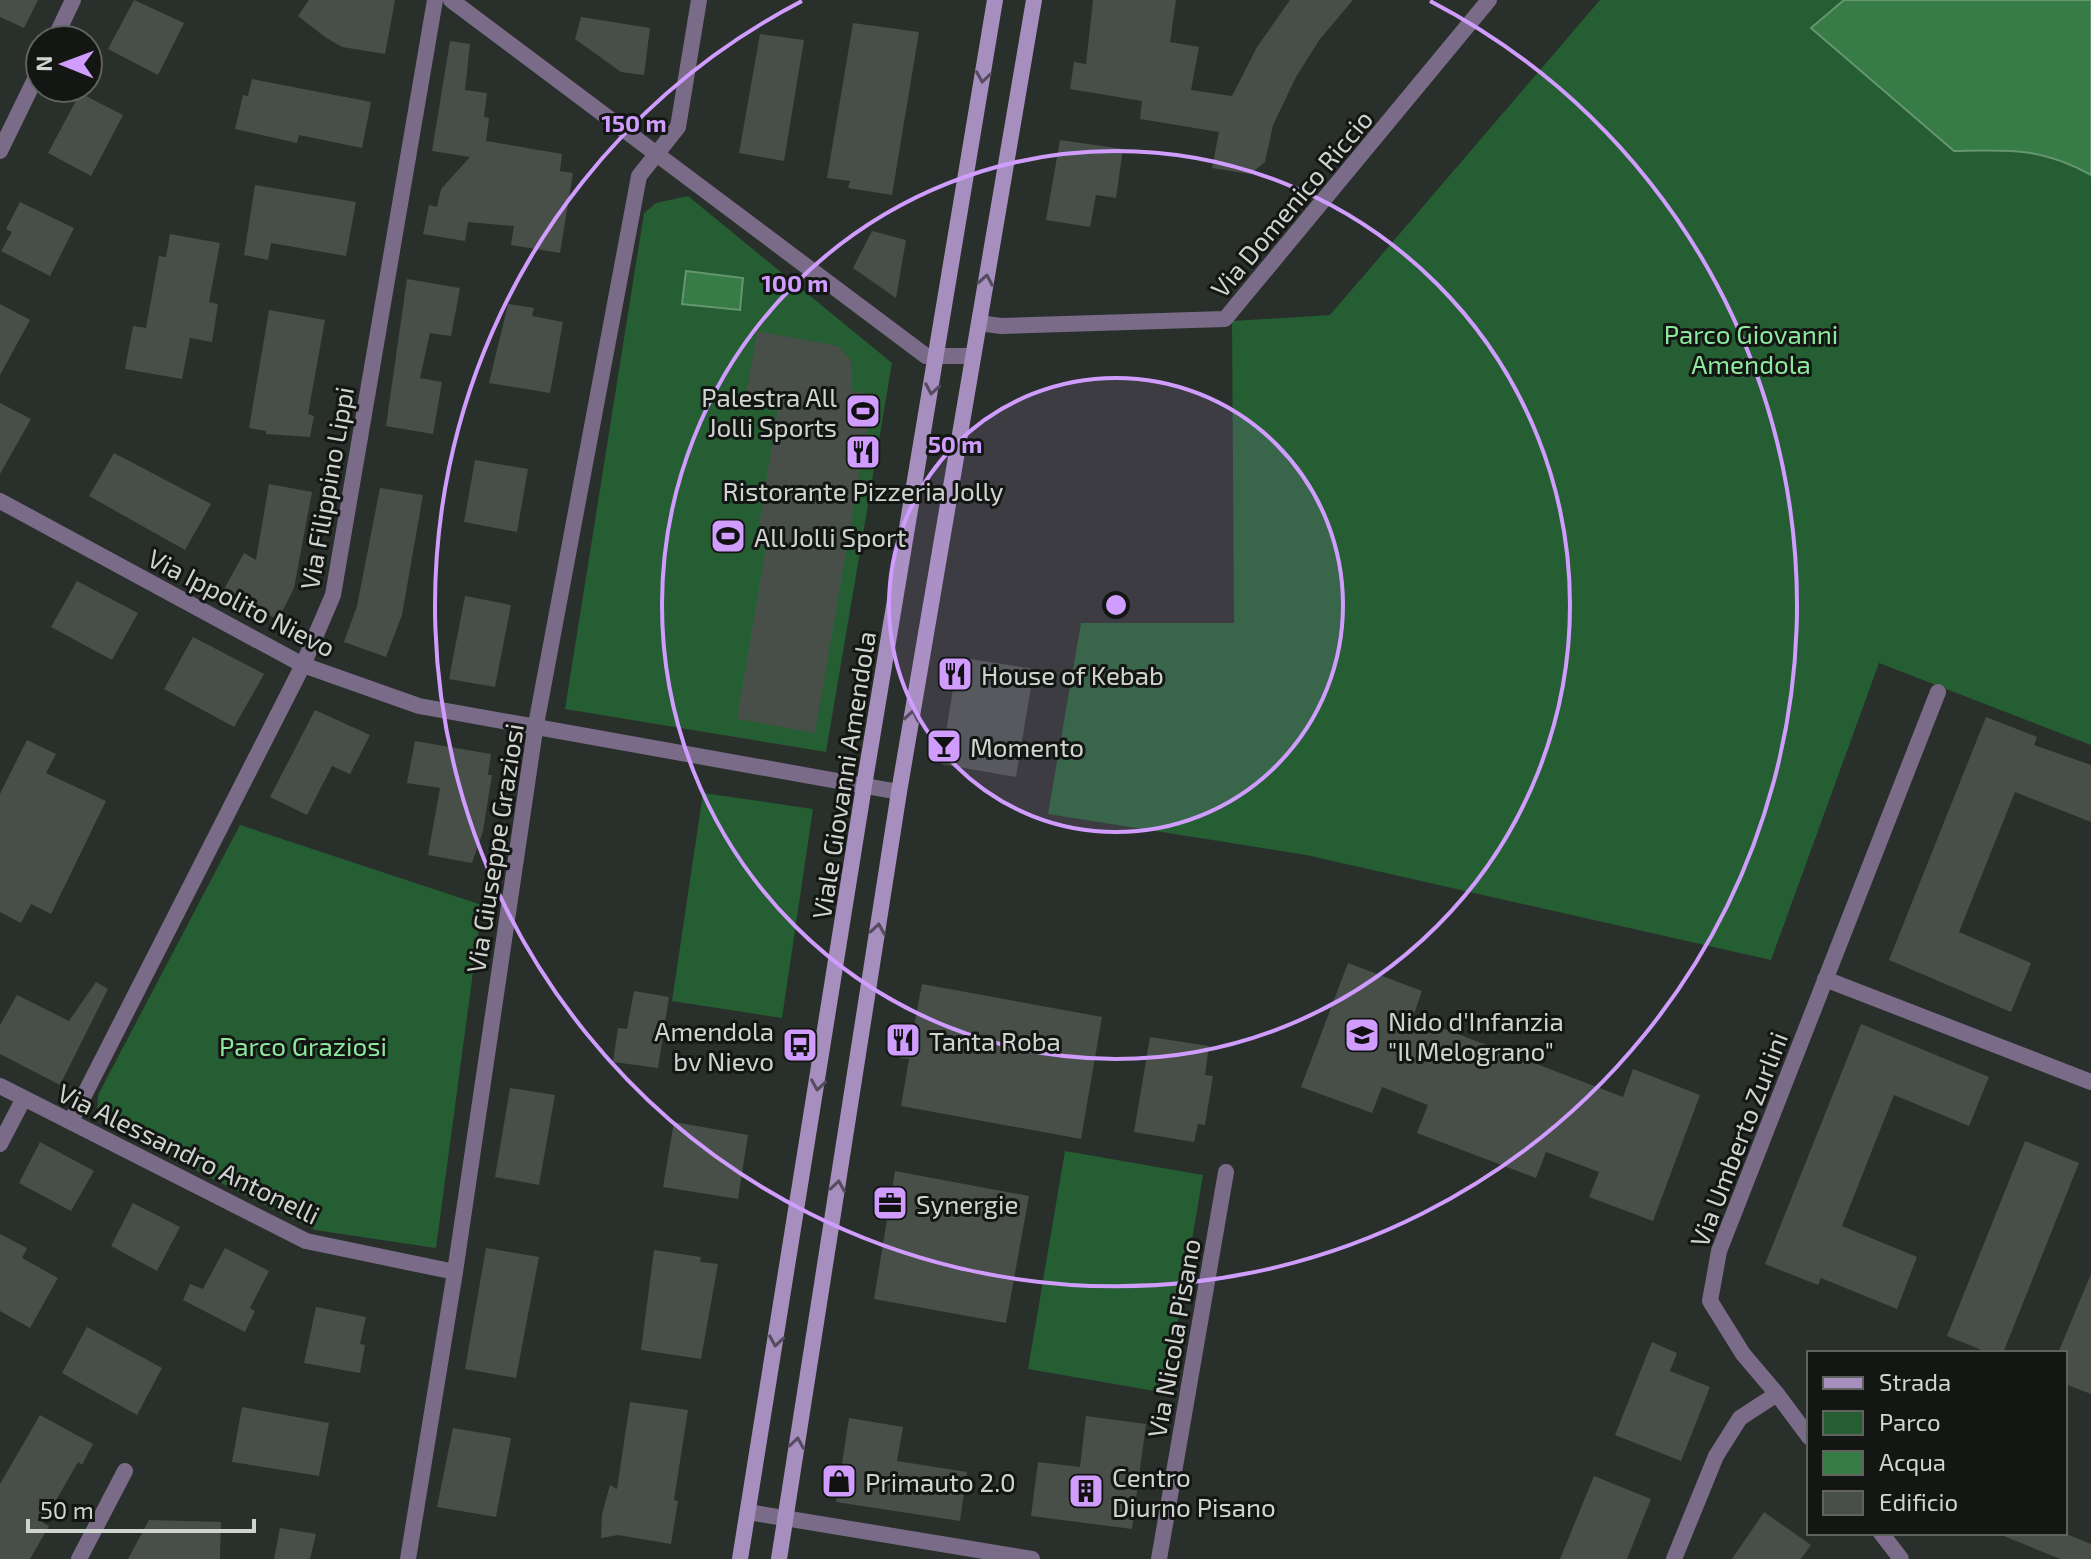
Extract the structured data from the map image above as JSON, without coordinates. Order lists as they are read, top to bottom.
{
  "streets": {
    "main road": ["Viale Giovanni Amendola"],
    "street": [
      "Via Domenico Riccio",
      "Via Filippino Lippi",
      "Via Ippolito Nievo",
      "Via Giuseppe Graziosi",
      "Via Umberto Zurlini",
      "Via Alessandro Antonelli",
      "Via Nicola Pisano"
    ]
  },
  "crossings": [
    ["Via Filippino Lippi", "Via Ippolito Nievo"],
    ["Via Filippino Lippi", "Via Alessandro Antonelli"],
    ["Via Ippolito Nievo", "Viale Giovanni Amendola"],
    ["Via Ippolito Nievo", "Via Giuseppe Graziosi"],
    ["Via Giuseppe Graziosi", "Via Alessandro Antonelli"]
  ],
  "parks": ["Parco Giovanni Amendola", "Parco Graziosi"],
  "places": {
    "sports": ["Palestra All Jolli Sports", "All Jolli Sport"],
    "restaurant": ["Ristorante Pizzeria Jolly", "House of Kebab", "Tanta Roba"],
    "bar": ["Momento"],
    "school or university": ["Nido d'Infanzia \"Il Melograno\""],
    "bus stop": ["Amendola bv Nievo"],
    "office": ["Synergie"],
    "shop": ["Primauto 2.0"],
    "building": ["Centro Diurno Pisano"]
  },
  "legend": [
    "Strada",
    "Parco",
    "Acqua",
    "Edificio"
  ],
  "scale_bar": "50 m",
  "north": "left",
  "rings": ["150 m", "100 m", "50 m"]
}
